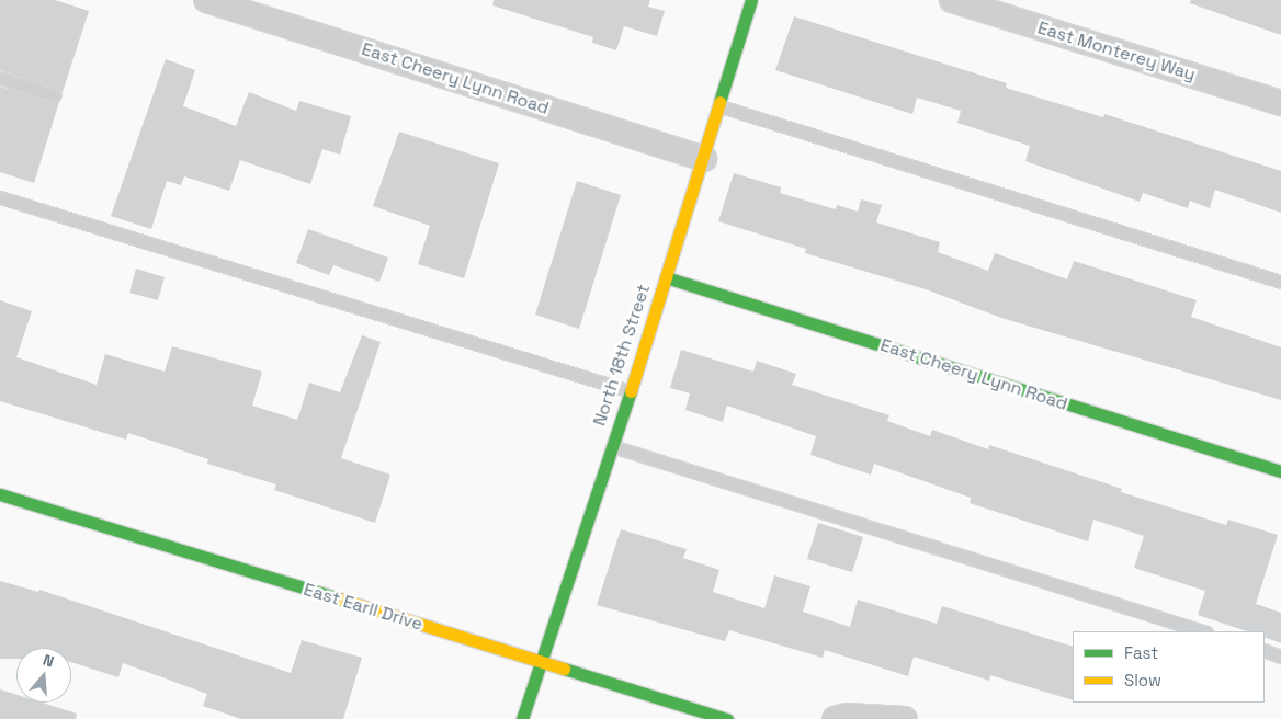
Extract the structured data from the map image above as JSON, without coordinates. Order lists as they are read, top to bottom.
{
  "streets": {
    "street": [
      "East Monterey Way",
      "East Cheery Lynn Road",
      "North 18th Street",
      "East Earll Drive"
    ]
  },
  "crossings": [
    ["East Cheery Lynn Road", "North 18th Street"],
    ["North 18th Street", "East Earll Drive"]
  ],
  "legend": ["Fast", "Slow"],
  "north": "top"
}
